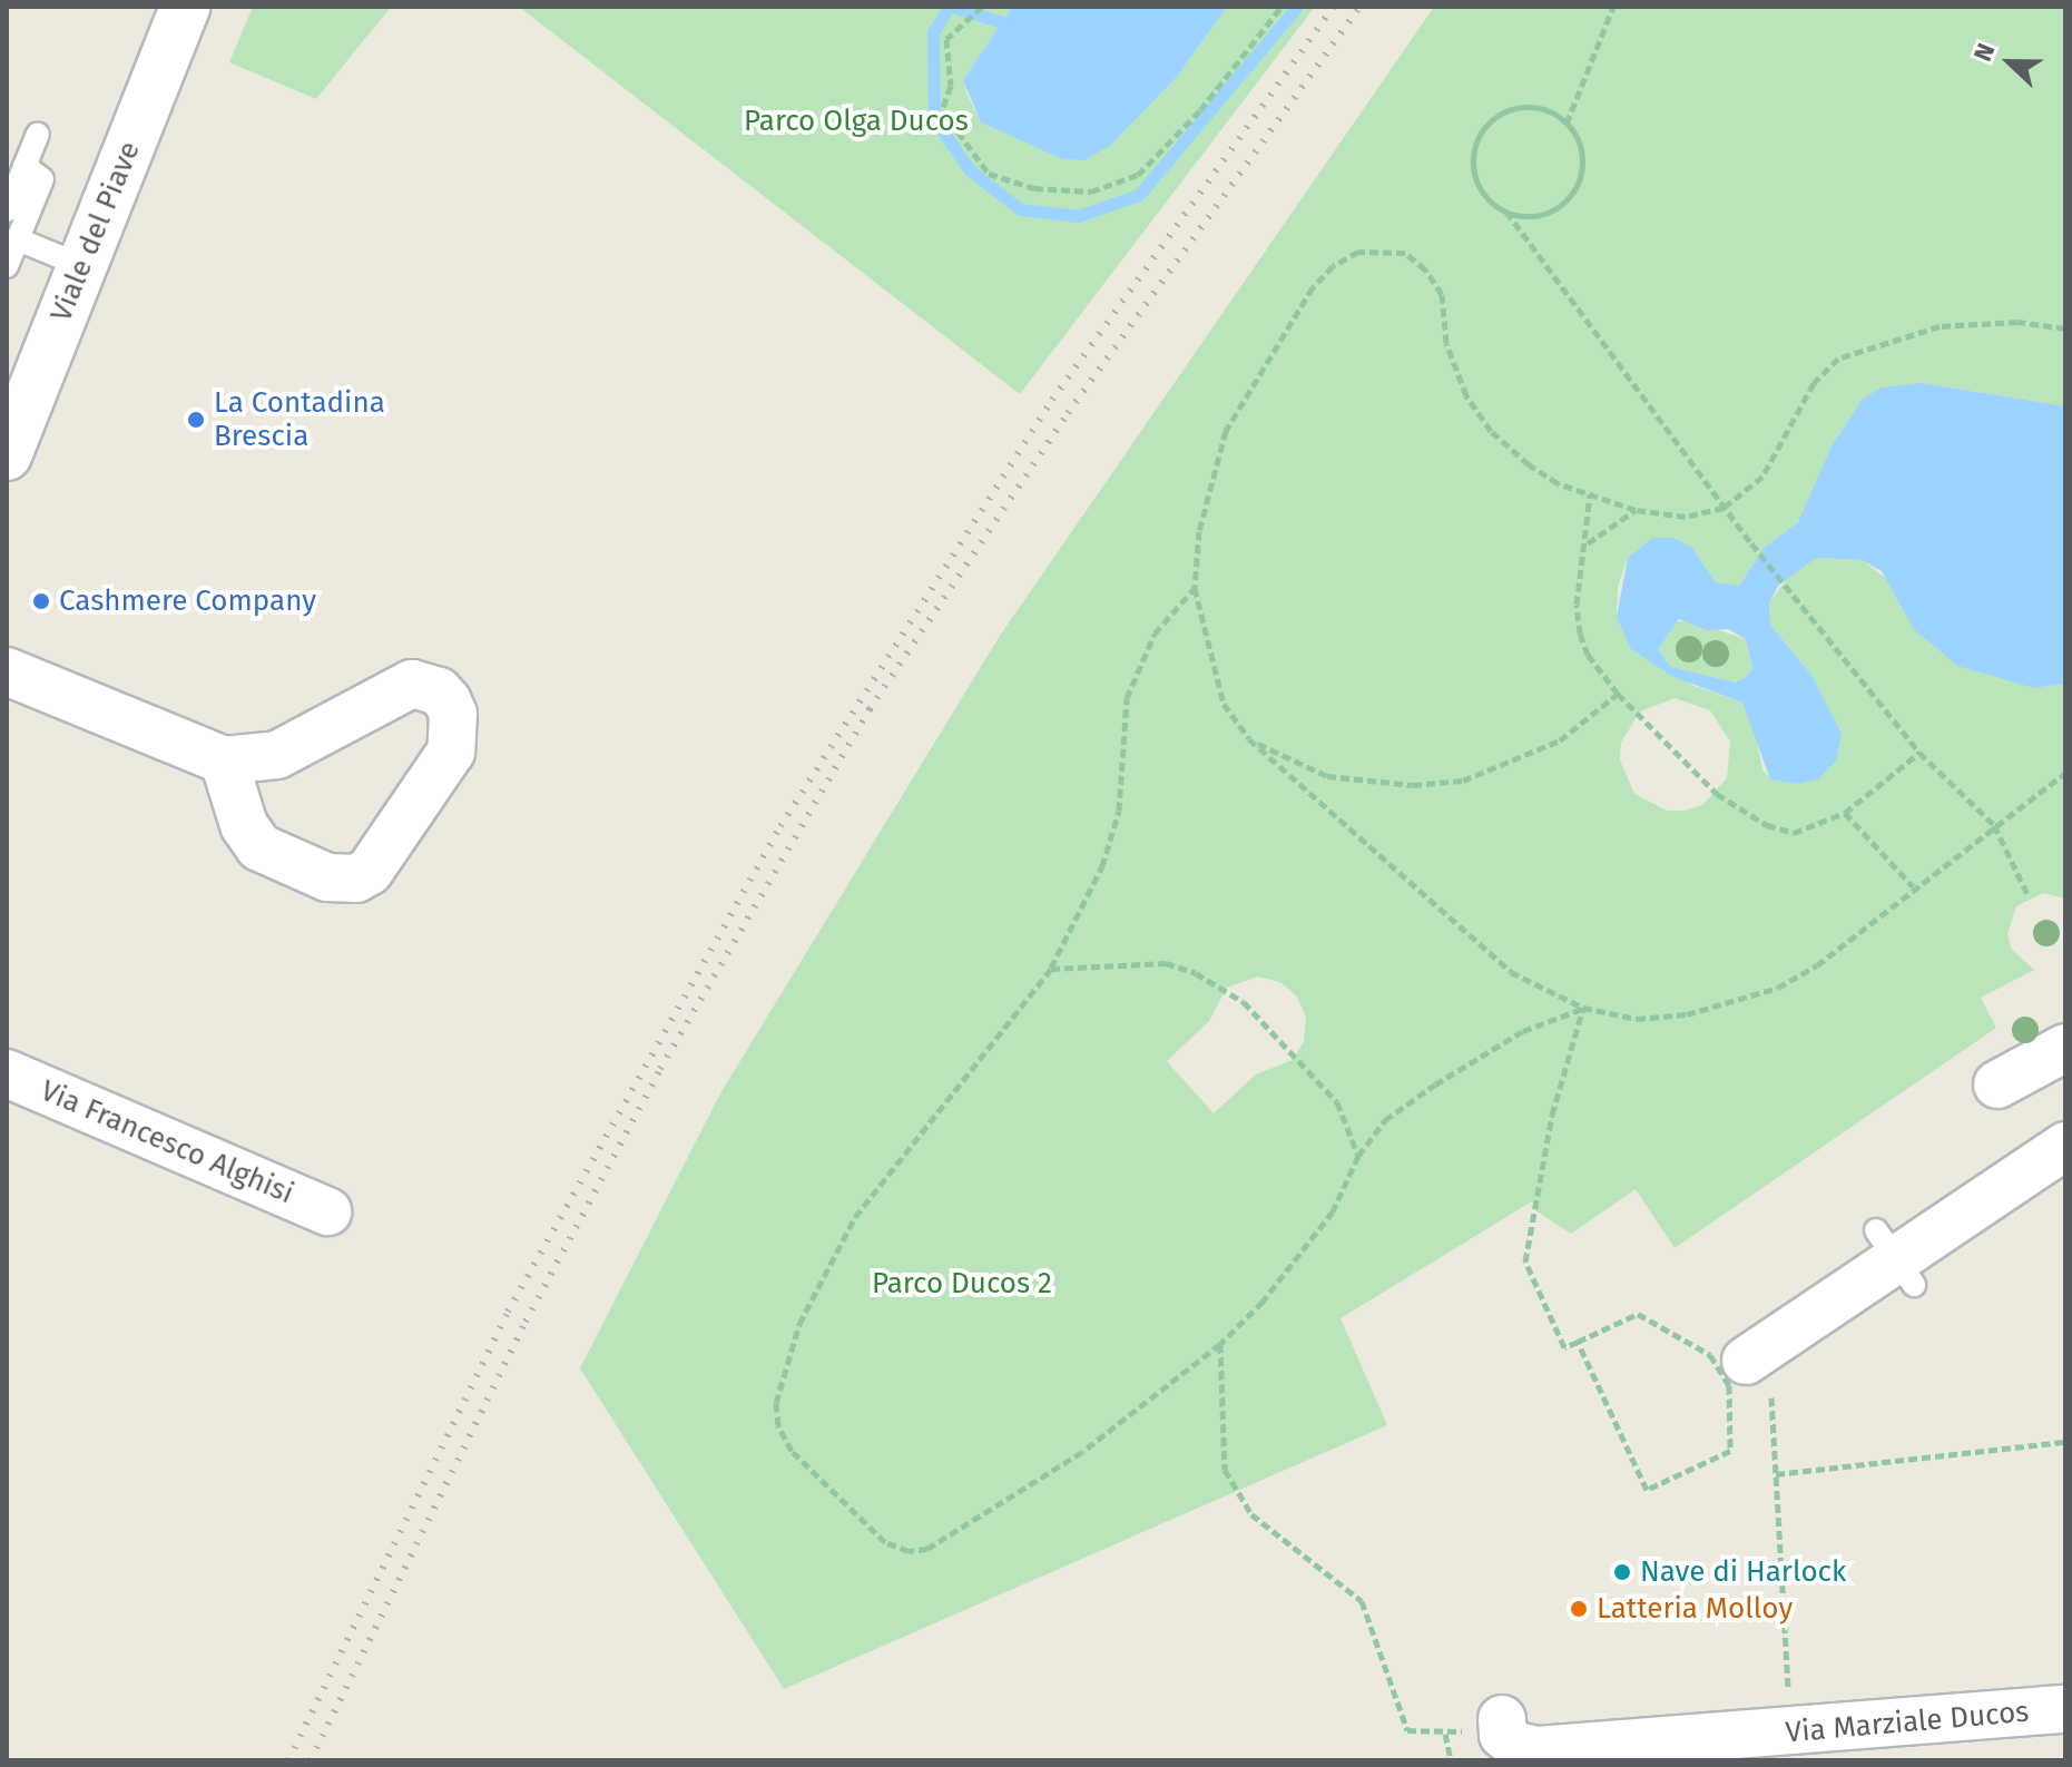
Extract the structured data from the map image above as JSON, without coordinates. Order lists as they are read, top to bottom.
{
  "streets": {
    "main road": ["Viale del Piave"],
    "street": ["Via Francesco Alghisi", "Via Marziale Ducos"]
  },
  "parks": ["Parco Olga Ducos", "Parco Ducos 2"],
  "places": [
    "La Contadina Brescia",
    "Cashmere Company",
    "Nave di Harlock",
    "Latteria Molloy"
  ],
  "north": "left"
}
